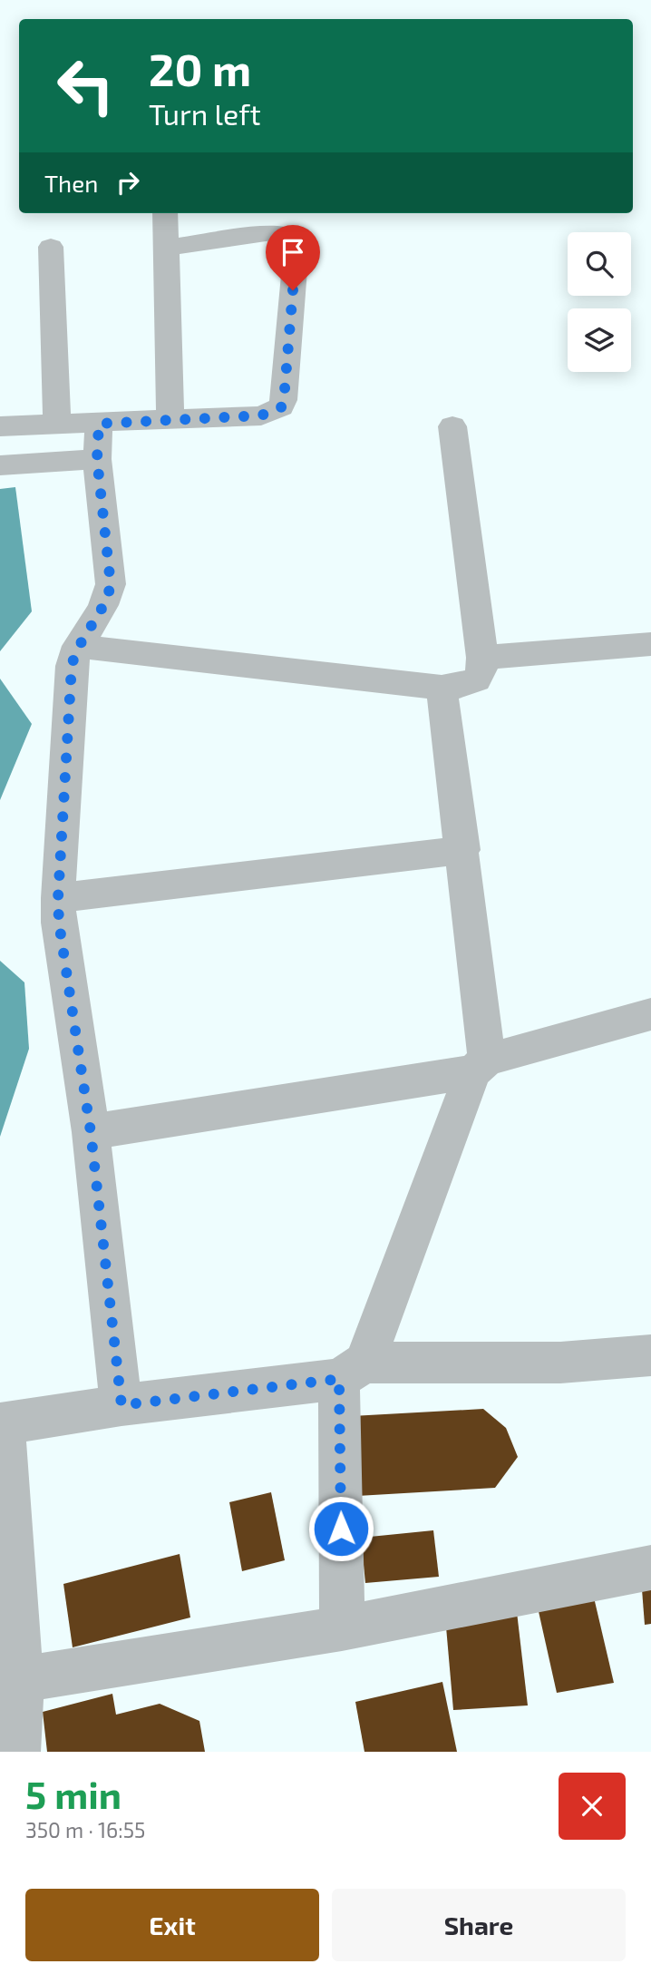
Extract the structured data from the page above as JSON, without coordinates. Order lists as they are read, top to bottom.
{
  "page": {
    "turn": ["20 m", "Turn left"],
    "then": "Then",
    "heading": ["5 min", "350 m · 16:55"],
    "buttons": ["Exit", "Share"]
  }
}
